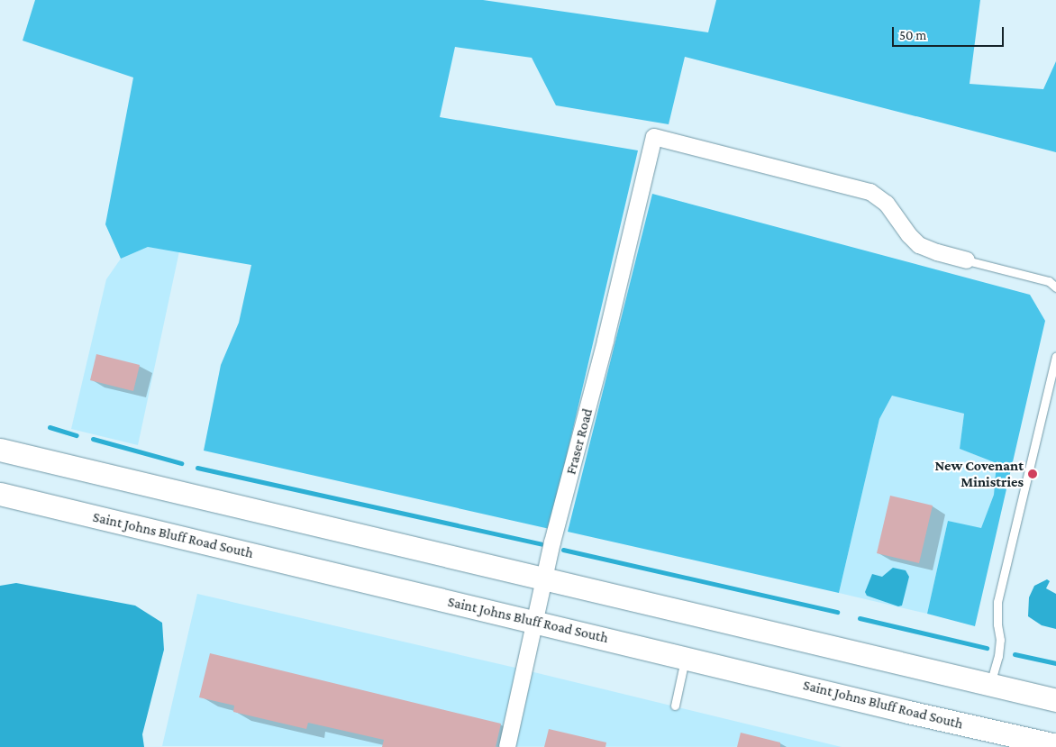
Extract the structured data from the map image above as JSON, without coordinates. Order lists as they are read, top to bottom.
{
  "streets": {
    "main road": ["Saint Johns Bluff Road South"],
    "street": ["Fraser Road"]
  },
  "crossings": [
    ["Fraser Road", "Saint Johns Bluff Road South"]
  ],
  "places": ["New Covenant Ministries"],
  "scale_bar": "50 m"
}
